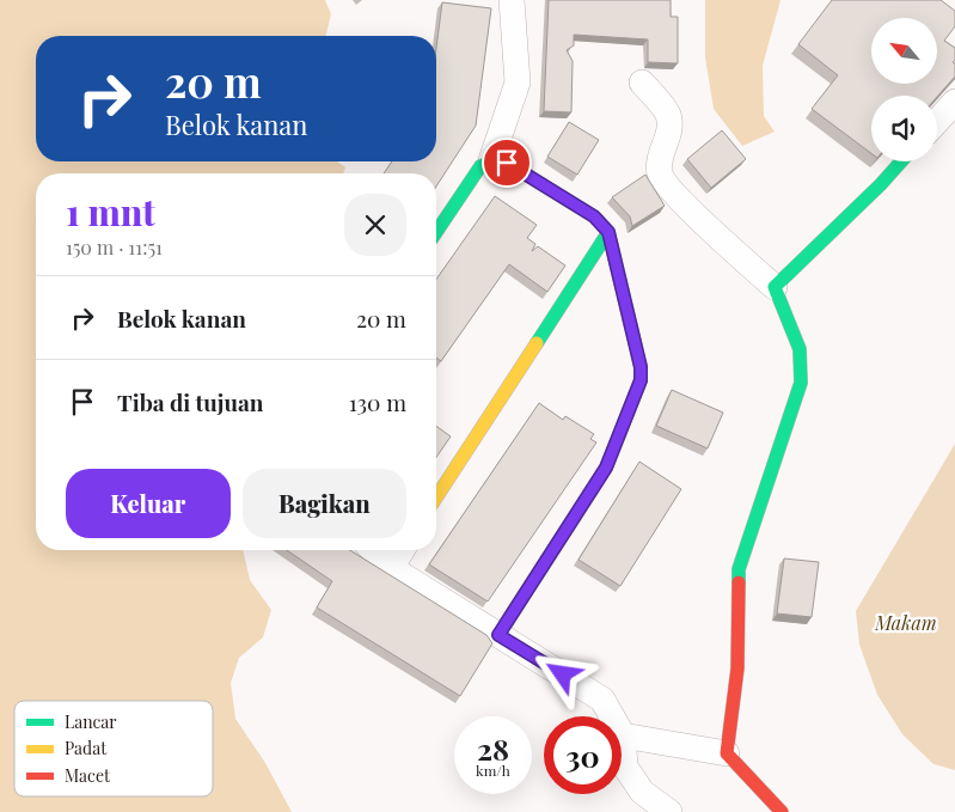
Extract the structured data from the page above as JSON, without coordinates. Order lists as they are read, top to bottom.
{
  "parks": ["Makam"],
  "legend": ["Lancar", "Padat", "Macet"],
  "north": "top left",
  "page": {
    "turn": ["20 m", "Belok kanan"],
    "heading": ["1 mnt", "150 m · 11:51"],
    "list": [
      {
        "name": "Belok kanan",
        "value": "20 m"
      },
      {
        "name": "Tiba di tujuan",
        "value": "130 m"
      }
    ],
    "buttons": ["Keluar", "Bagikan"],
    "speed": "28 km/h",
    "limit": "30"
  }
}
